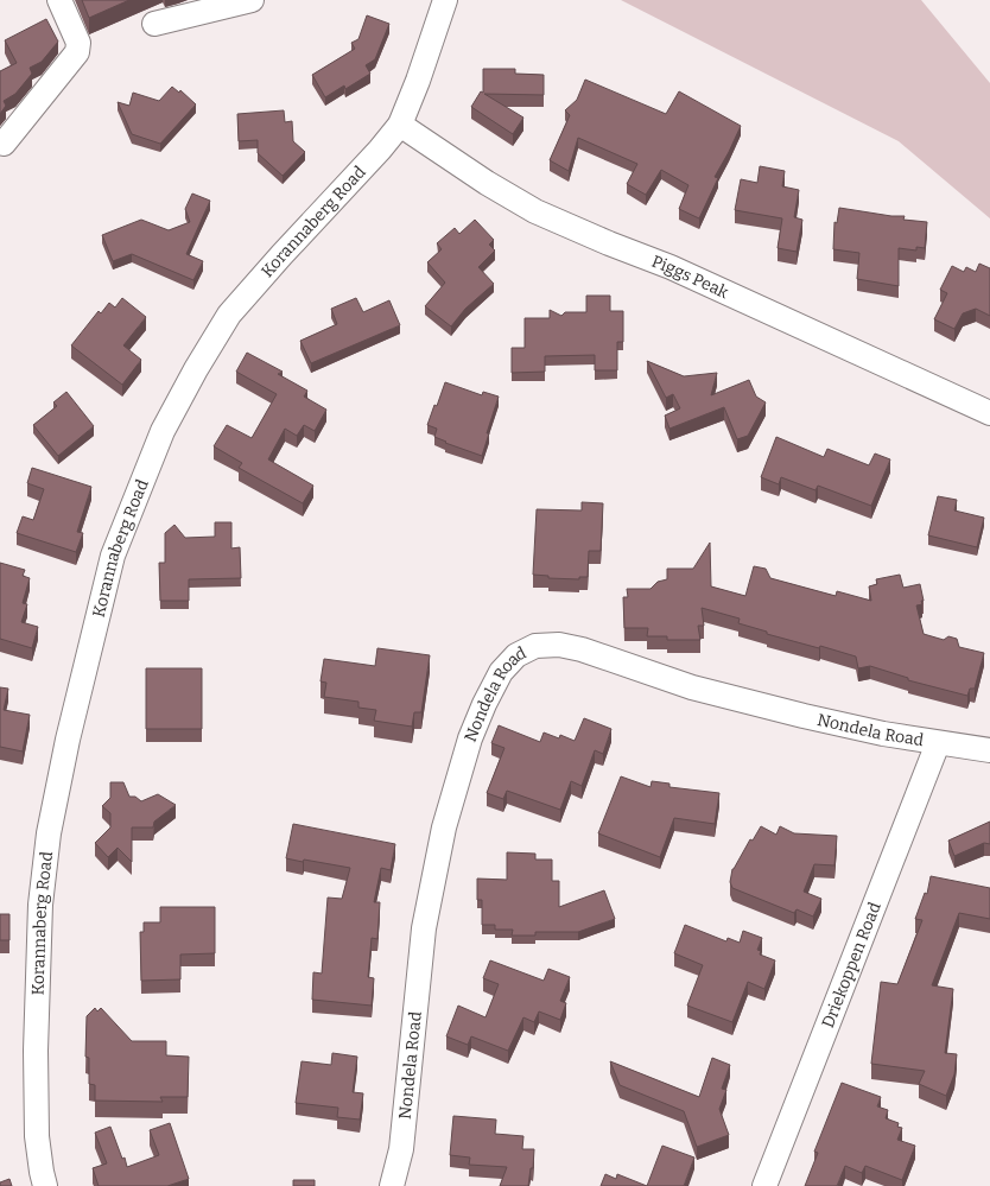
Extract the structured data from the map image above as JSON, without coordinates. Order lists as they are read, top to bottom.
{
  "streets": {
    "street": [
      "Korannaberg Road",
      "Piggs Peak",
      "Nondela Road",
      "Driekoppen Road"
    ]
  },
  "crossings": [
    ["Korannaberg Road", "Piggs Peak"],
    ["Nondela Road", "Driekoppen Road"]
  ]
}
